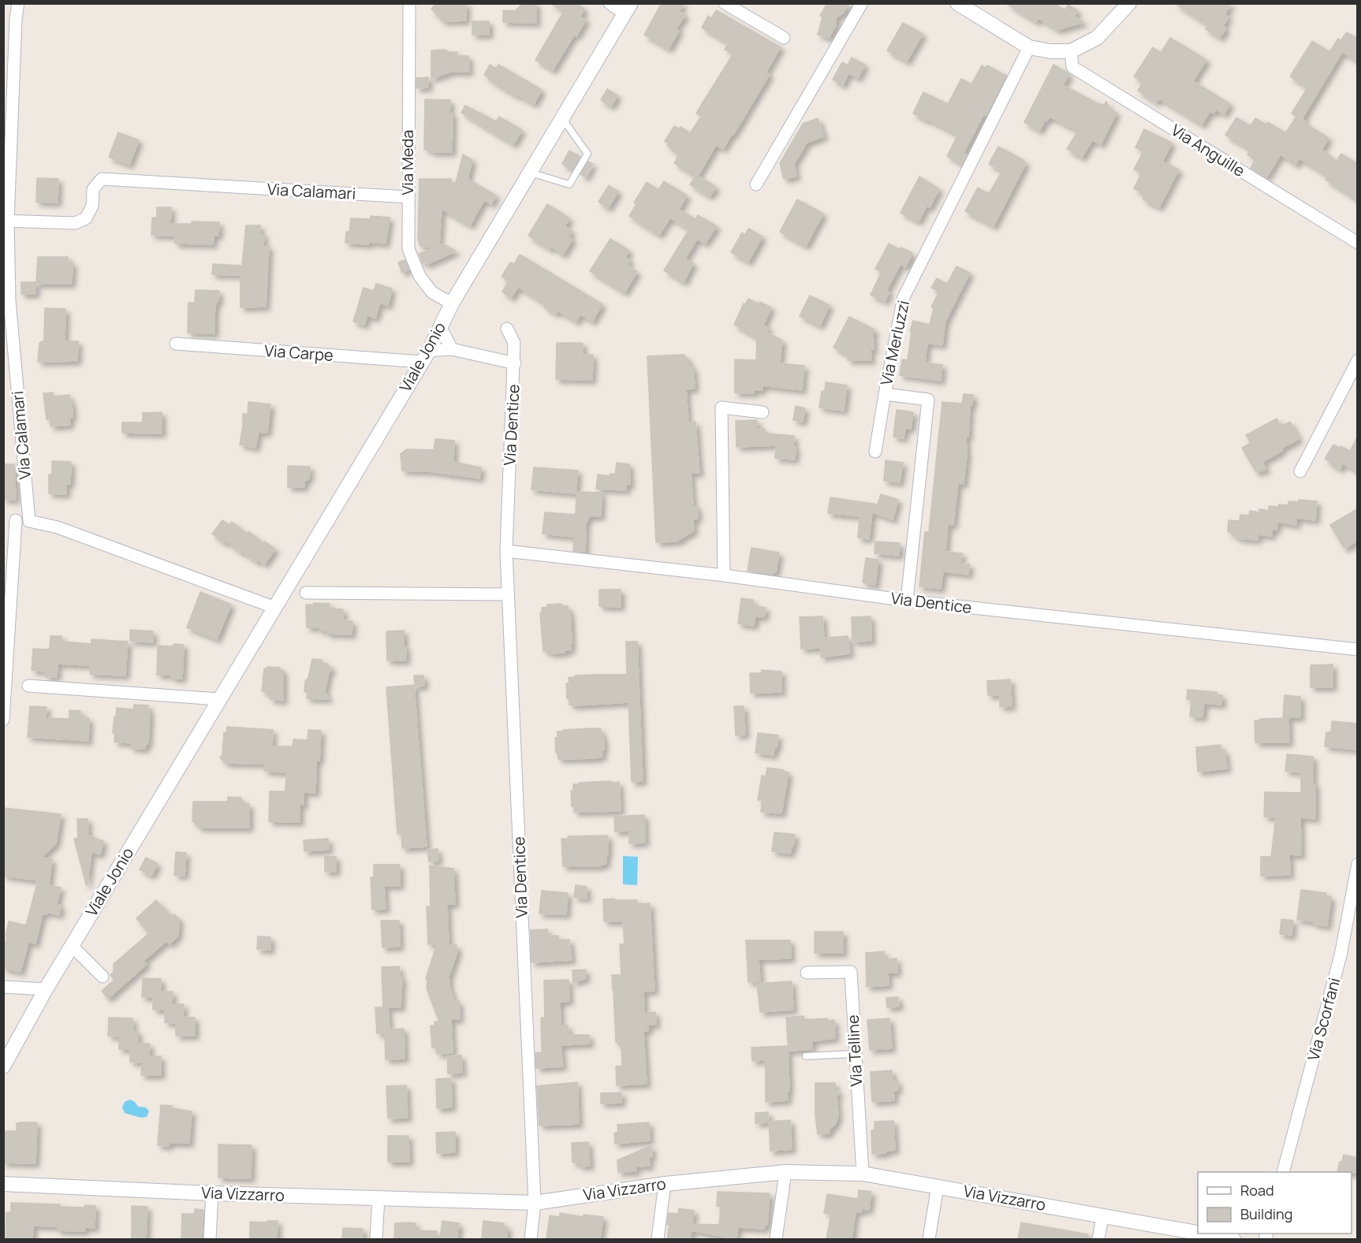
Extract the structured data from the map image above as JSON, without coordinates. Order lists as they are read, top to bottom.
{
  "streets": {
    "street": [
      "Via Anguille",
      "Via Meda",
      "Via Calamari",
      "Via Merluzzi",
      "Via Carpe",
      "Viale Jonio",
      "Via Dentice",
      "Via Scorfani",
      "Via Telline",
      "Via Vizzarro"
    ]
  },
  "crossings": [
    ["Via Meda", "Via Calamari"],
    ["Via Meda", "Viale Jonio"],
    ["Via Merluzzi", "Via Dentice"],
    ["Via Carpe", "Viale Jonio"],
    ["Via Carpe", "Via Dentice"],
    ["Viale Jonio", "Via Dentice"],
    ["Via Dentice", "Via Vizzarro"],
    ["Via Telline", "Via Vizzarro"]
  ],
  "legend": ["Road", "Building"]
}
